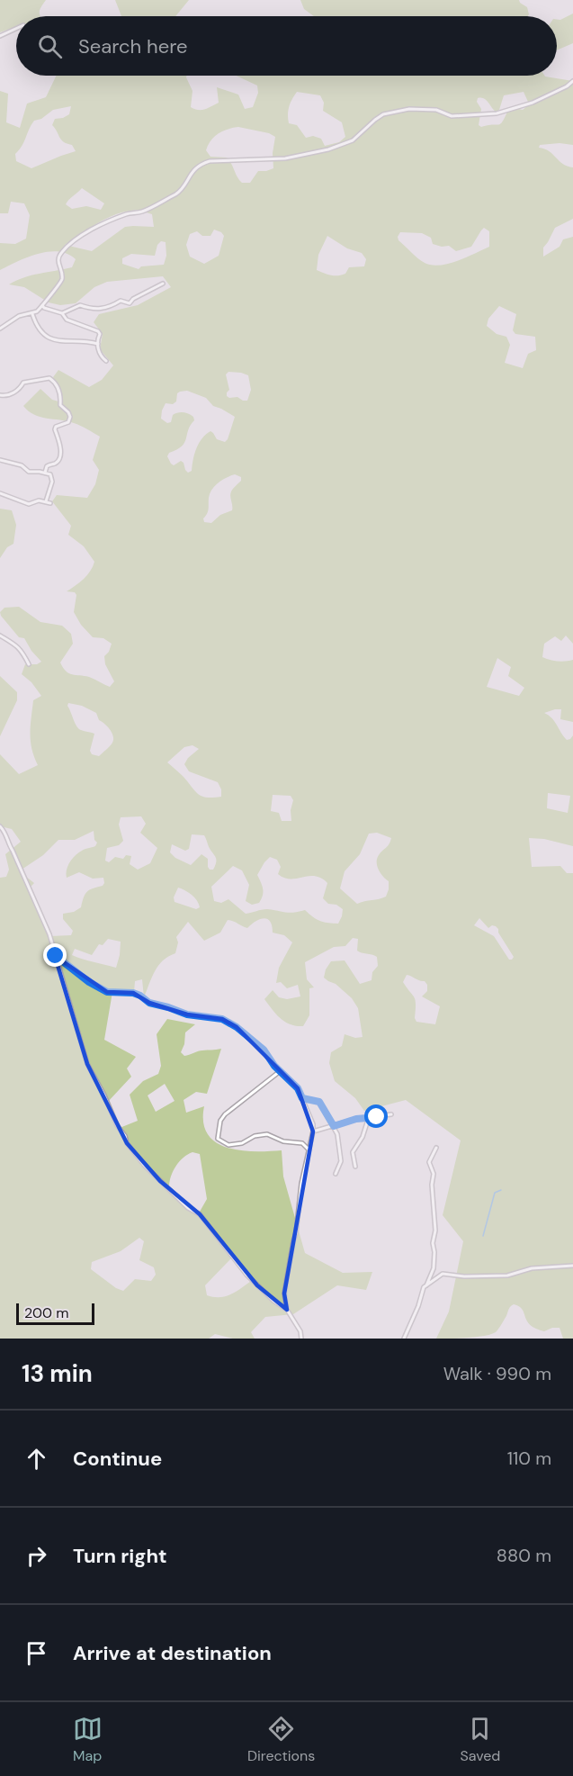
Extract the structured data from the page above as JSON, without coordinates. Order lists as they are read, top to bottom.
{
  "scale_bar": "200 m",
  "page": {
    "search": "Search here",
    "scale": "200 m",
    "heading": ["13 min", "Walk · 990 m"],
    "list": [
      ["Continue", "110 m"],
      ["Turn right", "880 m"],
      "Arrive at destination"
    ],
    "nav": ["Map", "Directions", "Saved"]
  }
}
